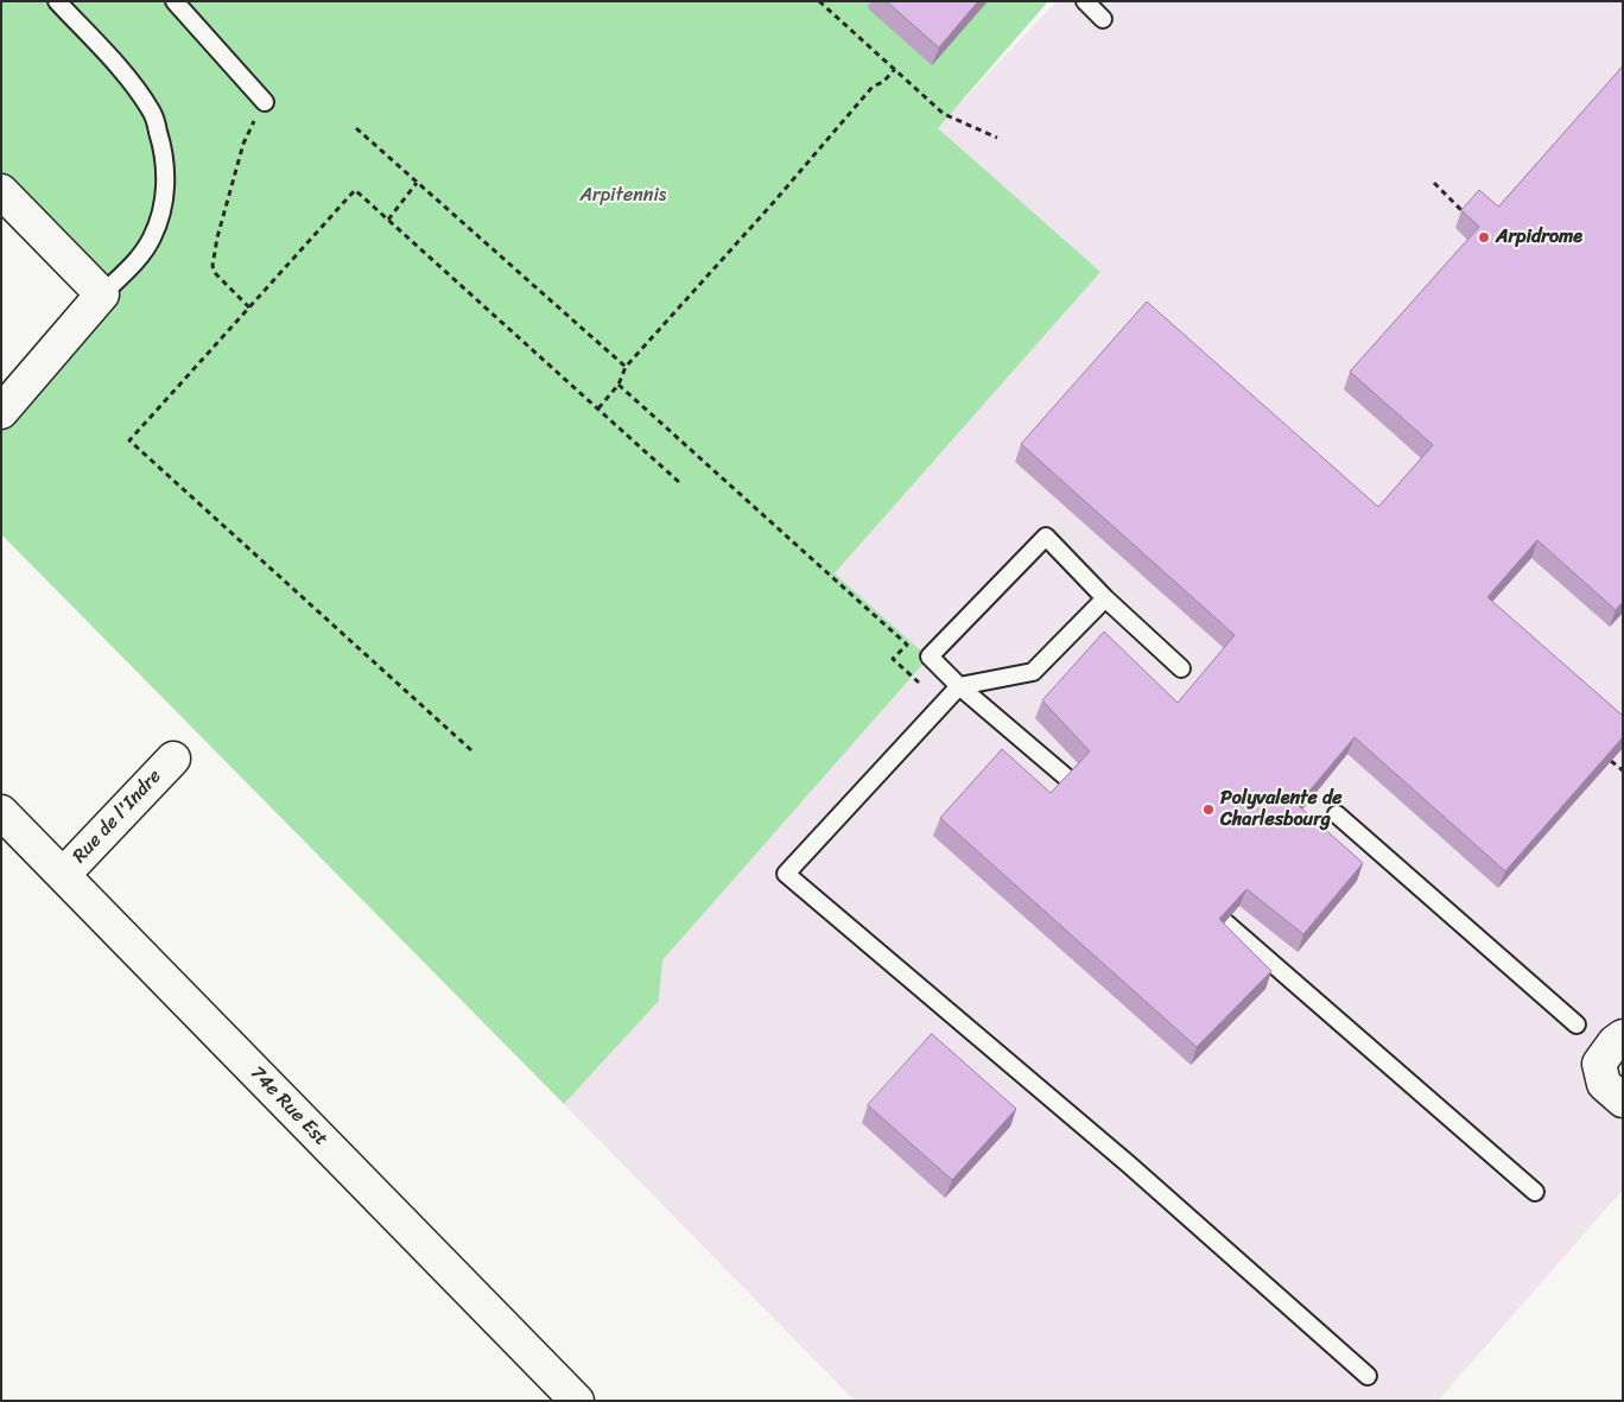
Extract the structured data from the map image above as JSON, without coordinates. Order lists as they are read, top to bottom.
{
  "streets": {
    "street": ["Rue de l'Indre", "74e Rue Est"]
  },
  "crossings": [
    ["Rue de l'Indre", "74e Rue Est"]
  ],
  "parks": ["Arpitennis"],
  "places": ["Arpidrome", "Polyvalente de Charlesbourg"]
}
